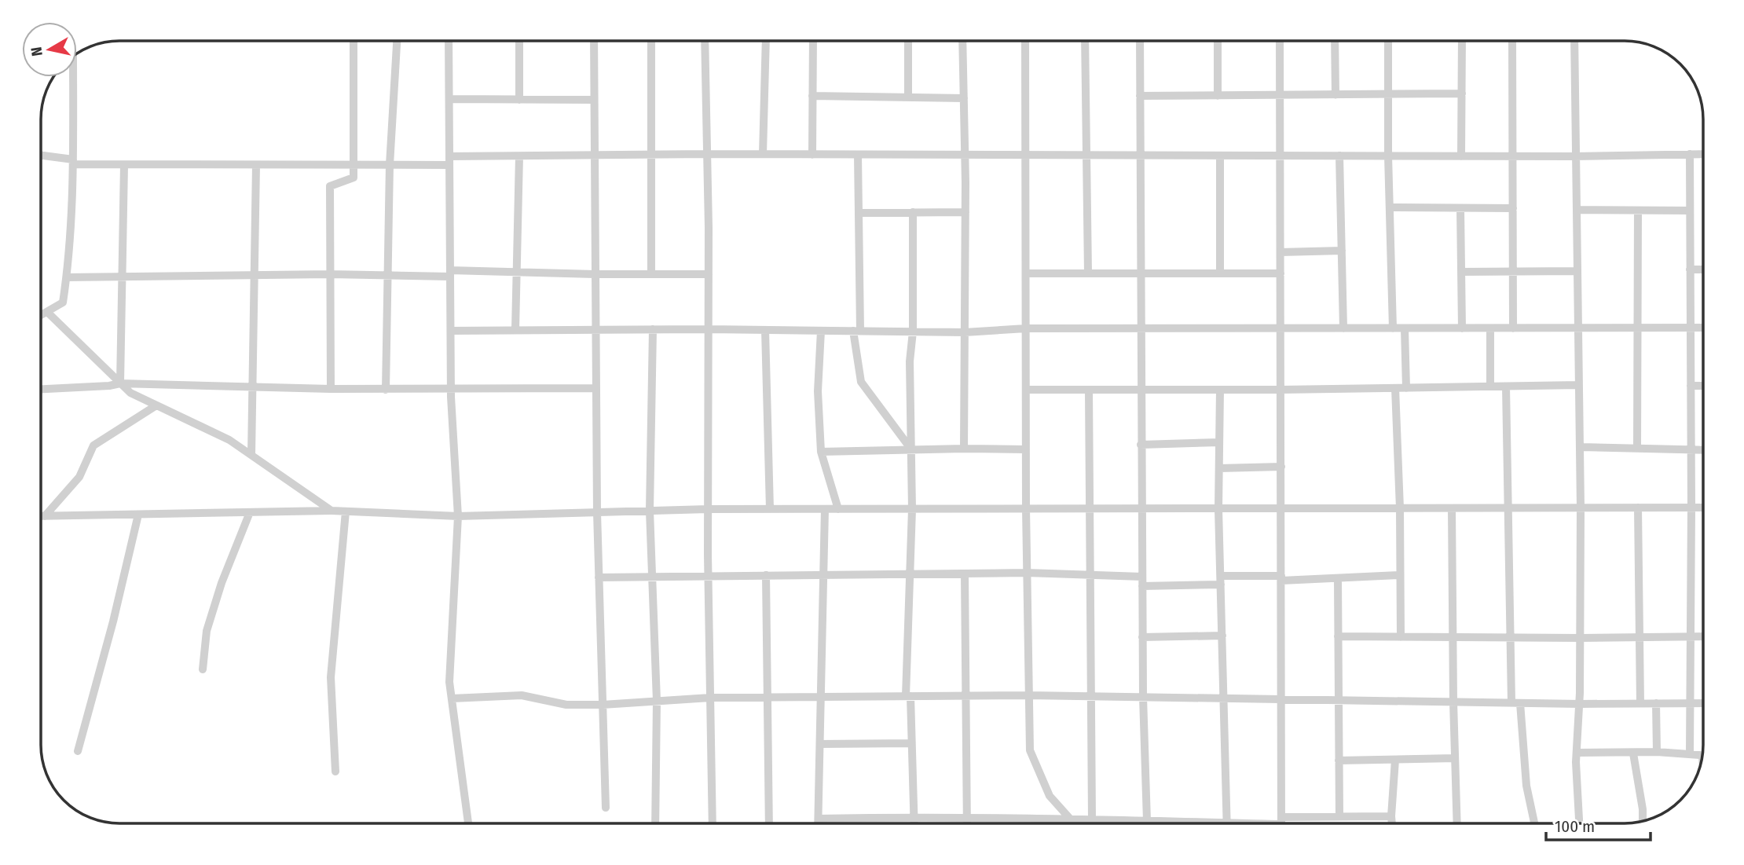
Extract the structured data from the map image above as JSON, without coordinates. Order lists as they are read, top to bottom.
{
  "scale_bar": "100 m",
  "north": "left"
}
